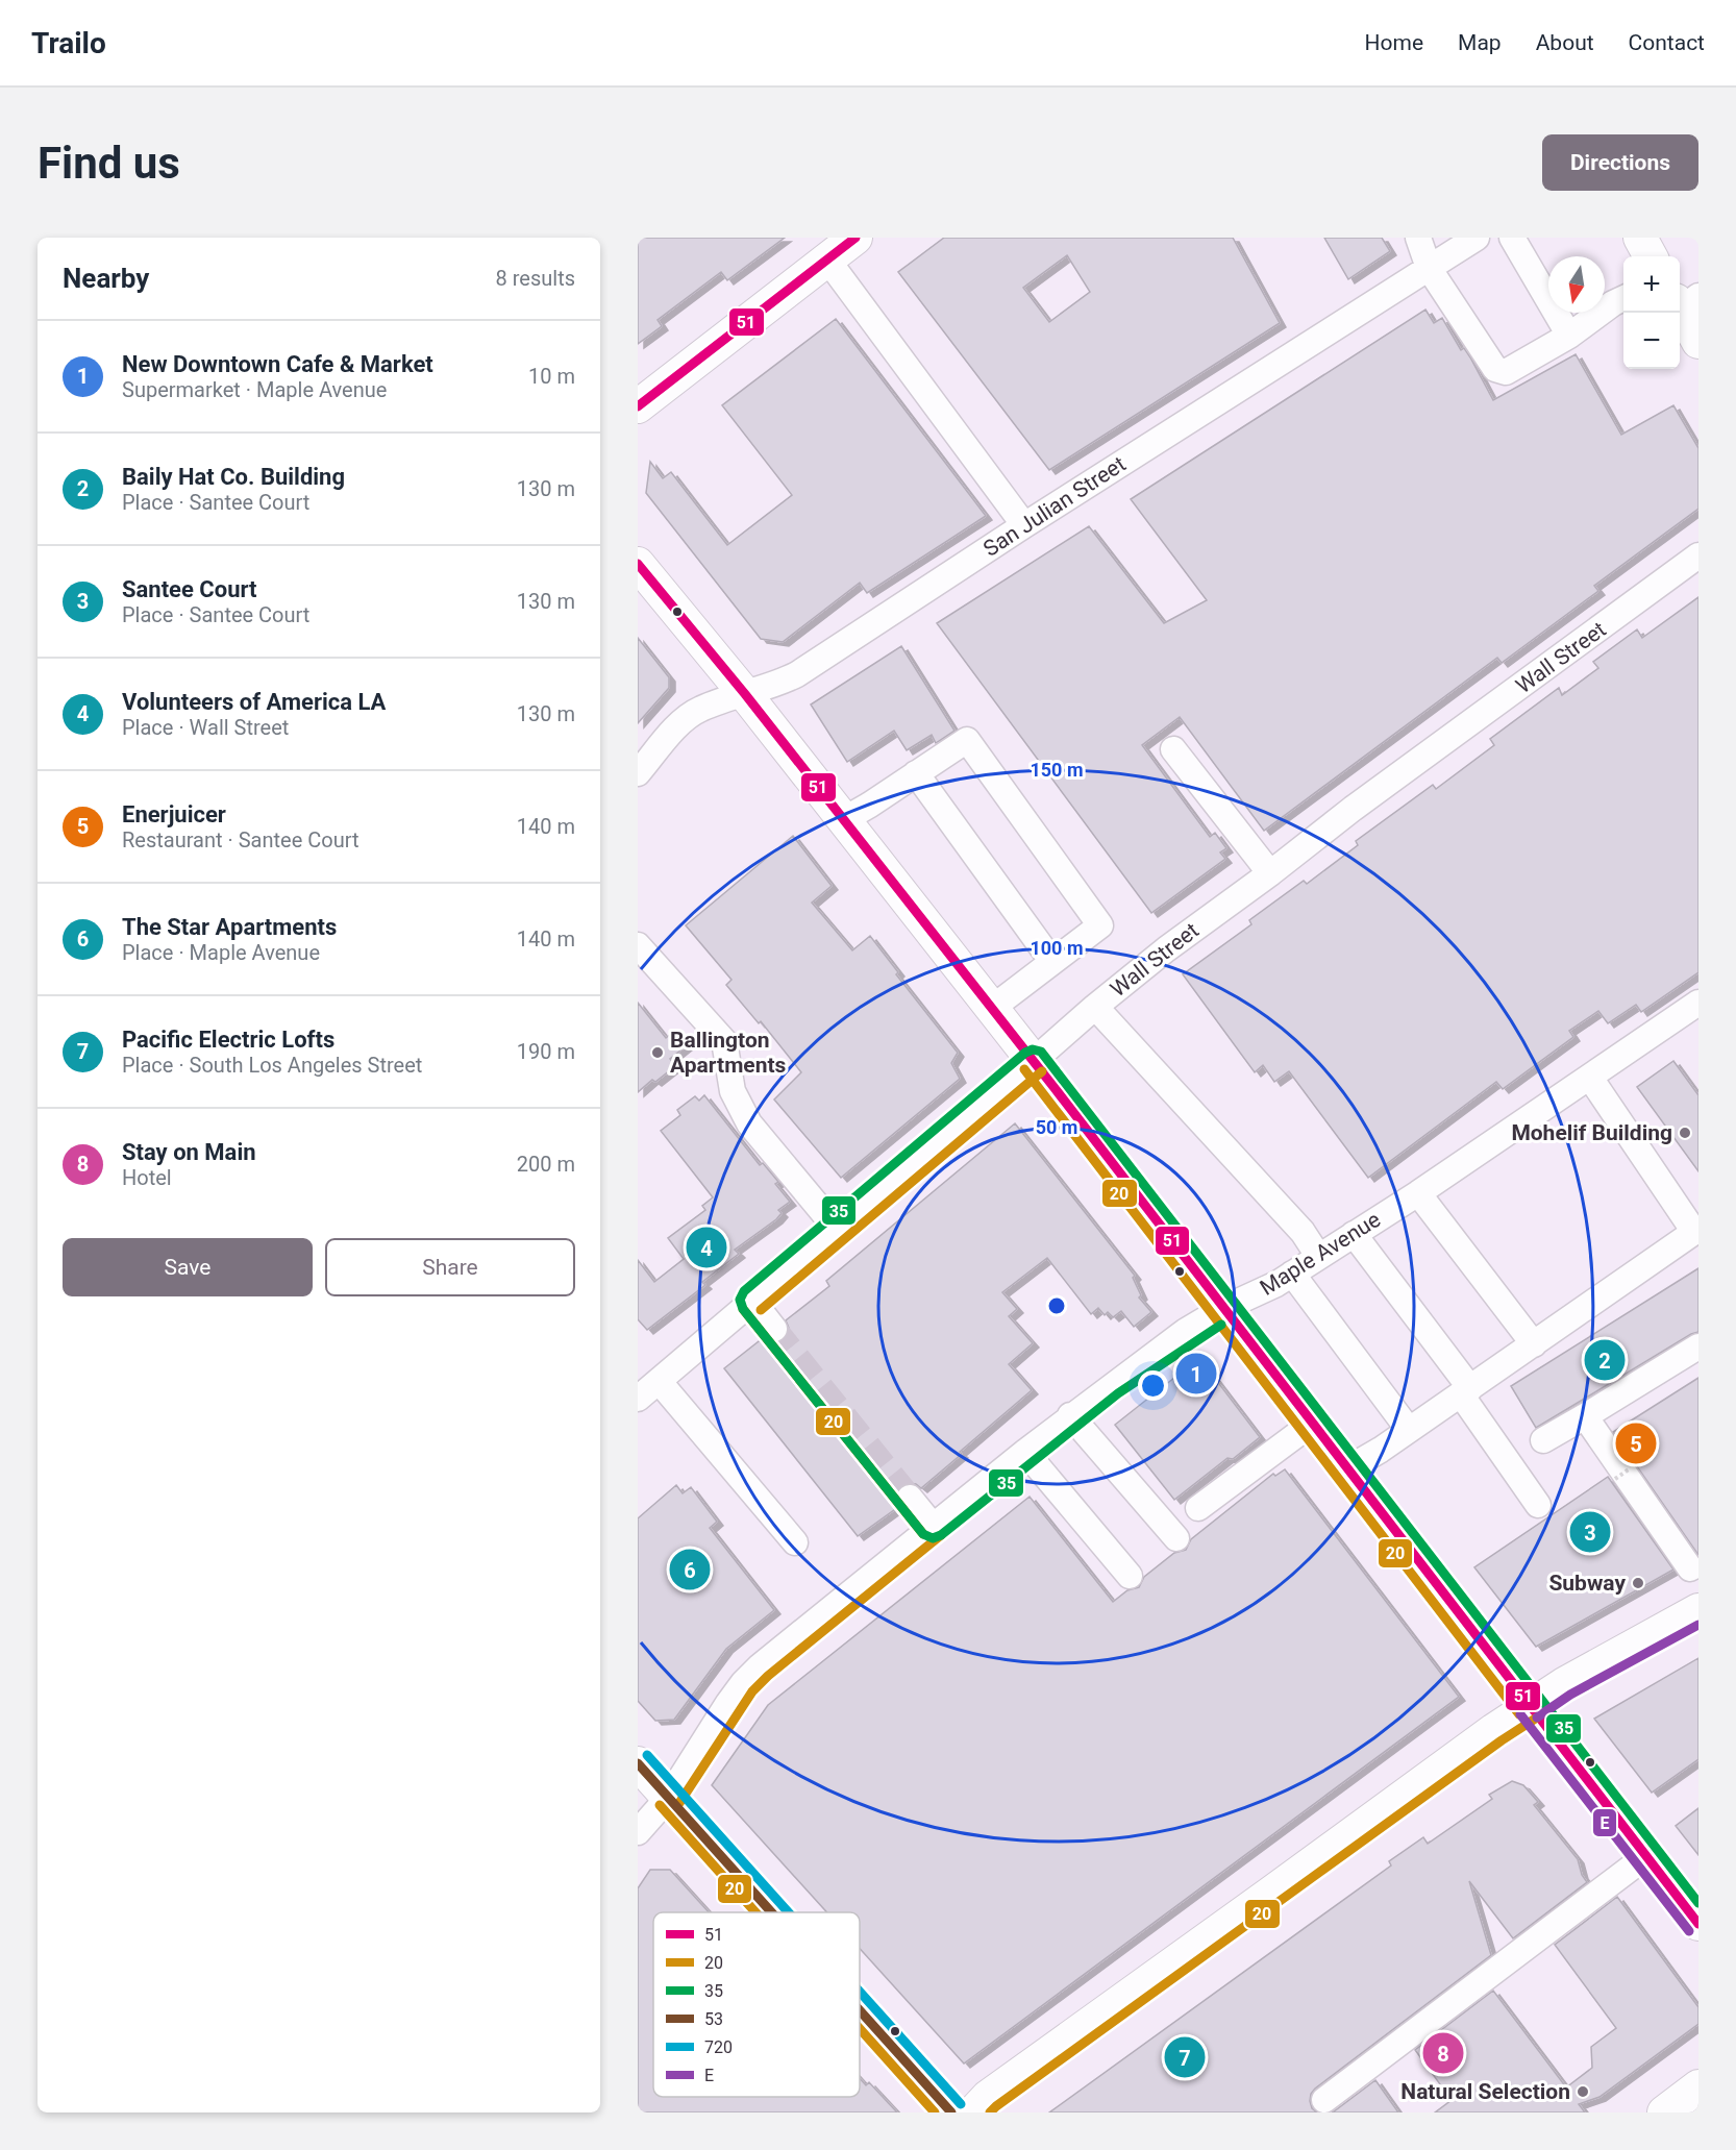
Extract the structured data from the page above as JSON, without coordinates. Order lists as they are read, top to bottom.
{
  "streets": {
    "street": ["San Julian Street", "Wall Street", "Maple Avenue"]
  },
  "places": [
    "Ballington Apartments",
    "Mohelif Building",
    "Subway",
    "Natural Selection"
  ],
  "lines": [
    "transit line 51",
    "transit line 35",
    "transit line 20",
    "transit line E",
    "transit line 720",
    "transit line 53"
  ],
  "legend": [
    "51",
    "20",
    "35",
    "53",
    "720",
    "E"
  ],
  "north": "bottom",
  "page": {
    "header": "Trailo",
    "nav": [
      "Home",
      "Map",
      "About",
      "Contact"
    ],
    "buttons": [
      "Directions",
      ["Save", "Share"]
    ],
    "title": "Find us",
    "heading": ["Nearby", "8 results"],
    "map_buttons": ["+", "−"],
    "list": [
      {
        "mark": "1",
        "name": "New Downtown Cafe & Market",
        "note": "Supermarket · Maple Avenue",
        "value": "10 m"
      },
      {
        "mark": "2",
        "name": "Baily Hat Co. Building",
        "note": "Place · Santee Court",
        "value": "130 m"
      },
      {
        "mark": "3",
        "name": "Santee Court",
        "note": "Place · Santee Court",
        "value": "130 m"
      },
      {
        "mark": "4",
        "name": "Volunteers of America LA",
        "note": "Place · Wall Street",
        "value": "130 m"
      },
      {
        "mark": "5",
        "name": "Enerjuicer",
        "note": "Restaurant · Santee Court",
        "value": "140 m"
      },
      {
        "mark": "6",
        "name": "The Star Apartments",
        "note": "Place · Maple Avenue",
        "value": "140 m"
      },
      {
        "mark": "7",
        "name": "Pacific Electric Lofts",
        "note": "Place · South Los Angeles Street",
        "value": "190 m"
      },
      {
        "mark": "8",
        "name": "Stay on Main",
        "note": "Hotel",
        "value": "200 m"
      }
    ],
    "pins": [
      "4",
      "2",
      "1",
      "5",
      "3",
      "6",
      "8",
      "7"
    ]
  },
  "rings": ["150 m", "100 m", "50 m"]
}
